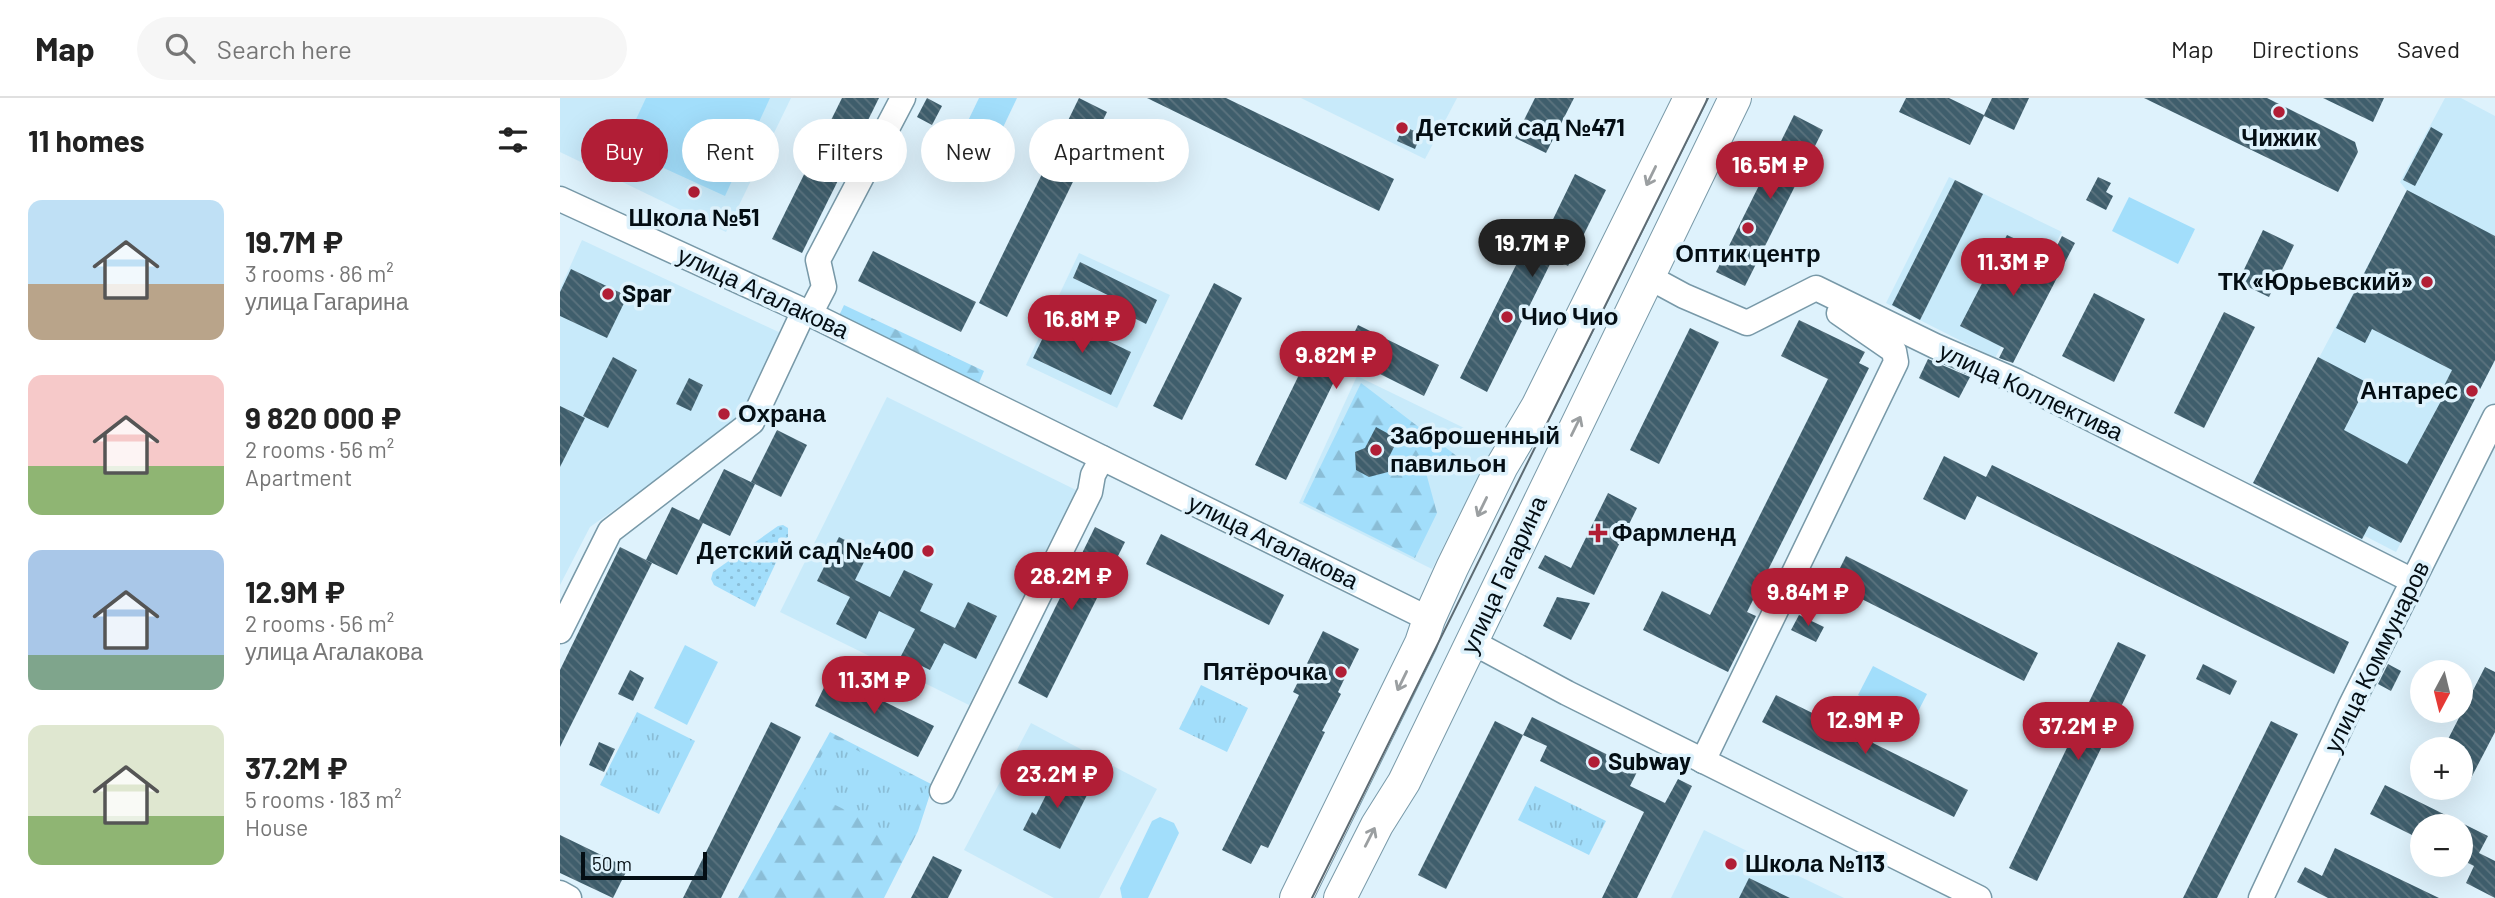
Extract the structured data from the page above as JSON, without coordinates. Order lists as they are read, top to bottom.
{
  "streets": {
    "main road": ["улица Агалакова", "улица Гагарина"],
    "street": ["улица Коллектива", "улица Коммунаров"]
  },
  "crossings": [
    ["улица Агалакова", "улица Гагарина"],
    ["улица Коллектива", "улица Коммунаров"]
  ],
  "places": {
    "other": [
      "Чижик",
      "Детский сад №471",
      "Школа №51",
      "Оптик центр",
      "ТК «Юрьевский»",
      "Spar",
      "Чио Чио",
      "Антарес",
      "Охрана",
      "Заброшенный павильон",
      "Детский сад №400",
      "Пятёрочка",
      "Subway",
      "Школа №113"
    ],
    "health": ["Фармленд"]
  },
  "scale_bar": "50 m",
  "north": "bottom",
  "page": {
    "header": "Map",
    "search": "Search here",
    "nav": ["Map", "Directions", "Saved"],
    "heading": "11 homes",
    "chip": [
      "Buy",
      "Rent",
      "Filters",
      "New",
      "Apartment"
    ],
    "price": [
      "16.5M ₽",
      "19.7M ₽",
      "11.3M ₽",
      "16.8M ₽",
      "9.82M ₽",
      "28.2M ₽",
      "9.84M ₽",
      "11.3M ₽",
      "12.9M ₽",
      "37.2M ₽",
      "23.2M ₽"
    ],
    "list": [
      {
        "name": "19.7M ₽",
        "note": "3 rooms · 86 m² · улица Гагарина"
      },
      {
        "name": "9 820 000 ₽",
        "note": "2 rooms · 56 m² · Apartment"
      },
      {
        "name": "12.9M ₽",
        "note": "2 rooms · 56 m² · улица Агалакова"
      },
      {
        "name": "37.2M ₽",
        "note": "5 rooms · 183 m² · House"
      }
    ],
    "map_buttons": ["+", "−"],
    "scale": "50 m"
  }
}
